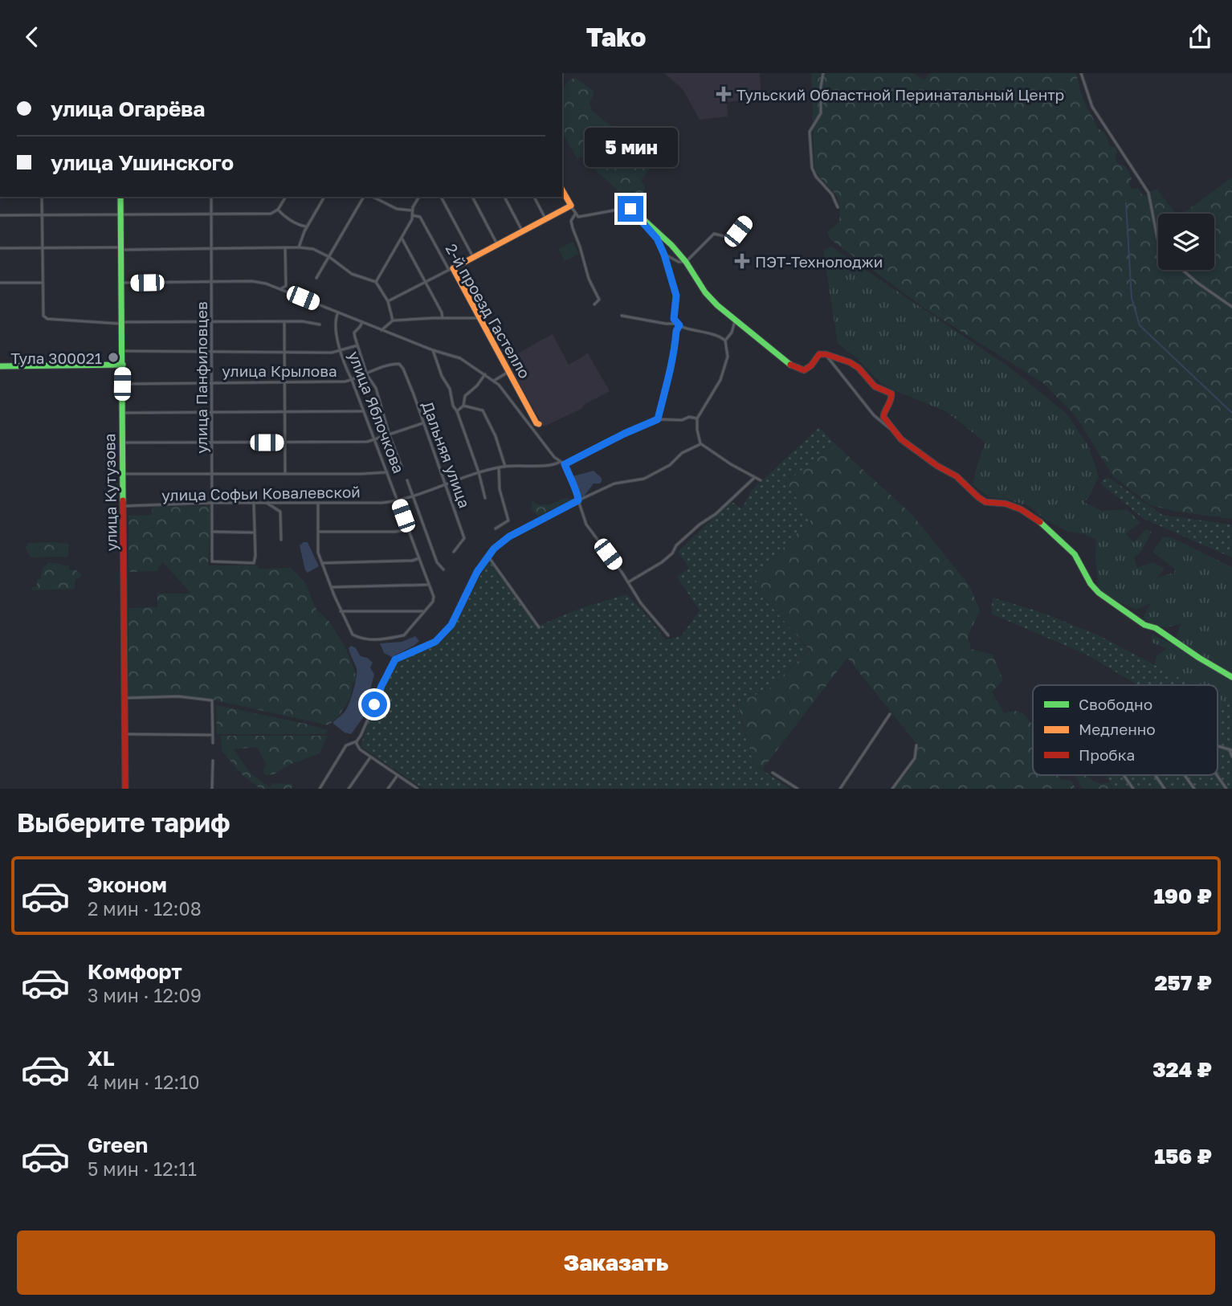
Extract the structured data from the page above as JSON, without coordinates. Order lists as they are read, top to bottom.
{
  "streets": {
    "street": [
      "2-й проезд Гастелло",
      "улица Крылова",
      "улица Панфиловцев",
      "улица Яблочкова",
      "Дальняя улица",
      "улица Кутузова",
      "улица Софьи Ковалевской"
    ]
  },
  "crossings": [
    ["улица Крылова", "улица Панфиловцев"],
    ["улица Крылова", "улица Яблочкова"],
    ["улица Крылова", "Дальняя улица"],
    ["улица Крылова", "улица Кутузова"],
    ["улица Панфиловцев", "улица Софьи Ковалевской"],
    ["улица Яблочкова", "улица Софьи Ковалевской"],
    ["Дальняя улица", "улица Софьи Ковалевской"],
    ["улица Кутузова", "улица Софьи Ковалевской"]
  ],
  "places": {
    "health": ["Тульский Областной Перинатальный Центр", "ПЭТ-Технолоджи"],
    "other": ["Тула 300021"]
  },
  "legend": ["Свободно", "Медленно", "Пробка"],
  "page": {
    "header": "Tako",
    "banner": ["улица Огарёва", "улица Ушинского"],
    "bubble": "5 мин",
    "heading": "Выберите тариф",
    "list": [
      {
        "name": "Эконом",
        "note": "2 мин · 12:08",
        "value": "190 ₽"
      },
      {
        "name": "Комфорт",
        "note": "3 мин · 12:09",
        "value": "257 ₽"
      },
      {
        "name": "XL",
        "note": "4 мин · 12:10",
        "value": "324 ₽"
      },
      {
        "name": "Green",
        "note": "5 мин · 12:11",
        "value": "156 ₽"
      }
    ],
    "buttons": "Заказать"
  }
}
